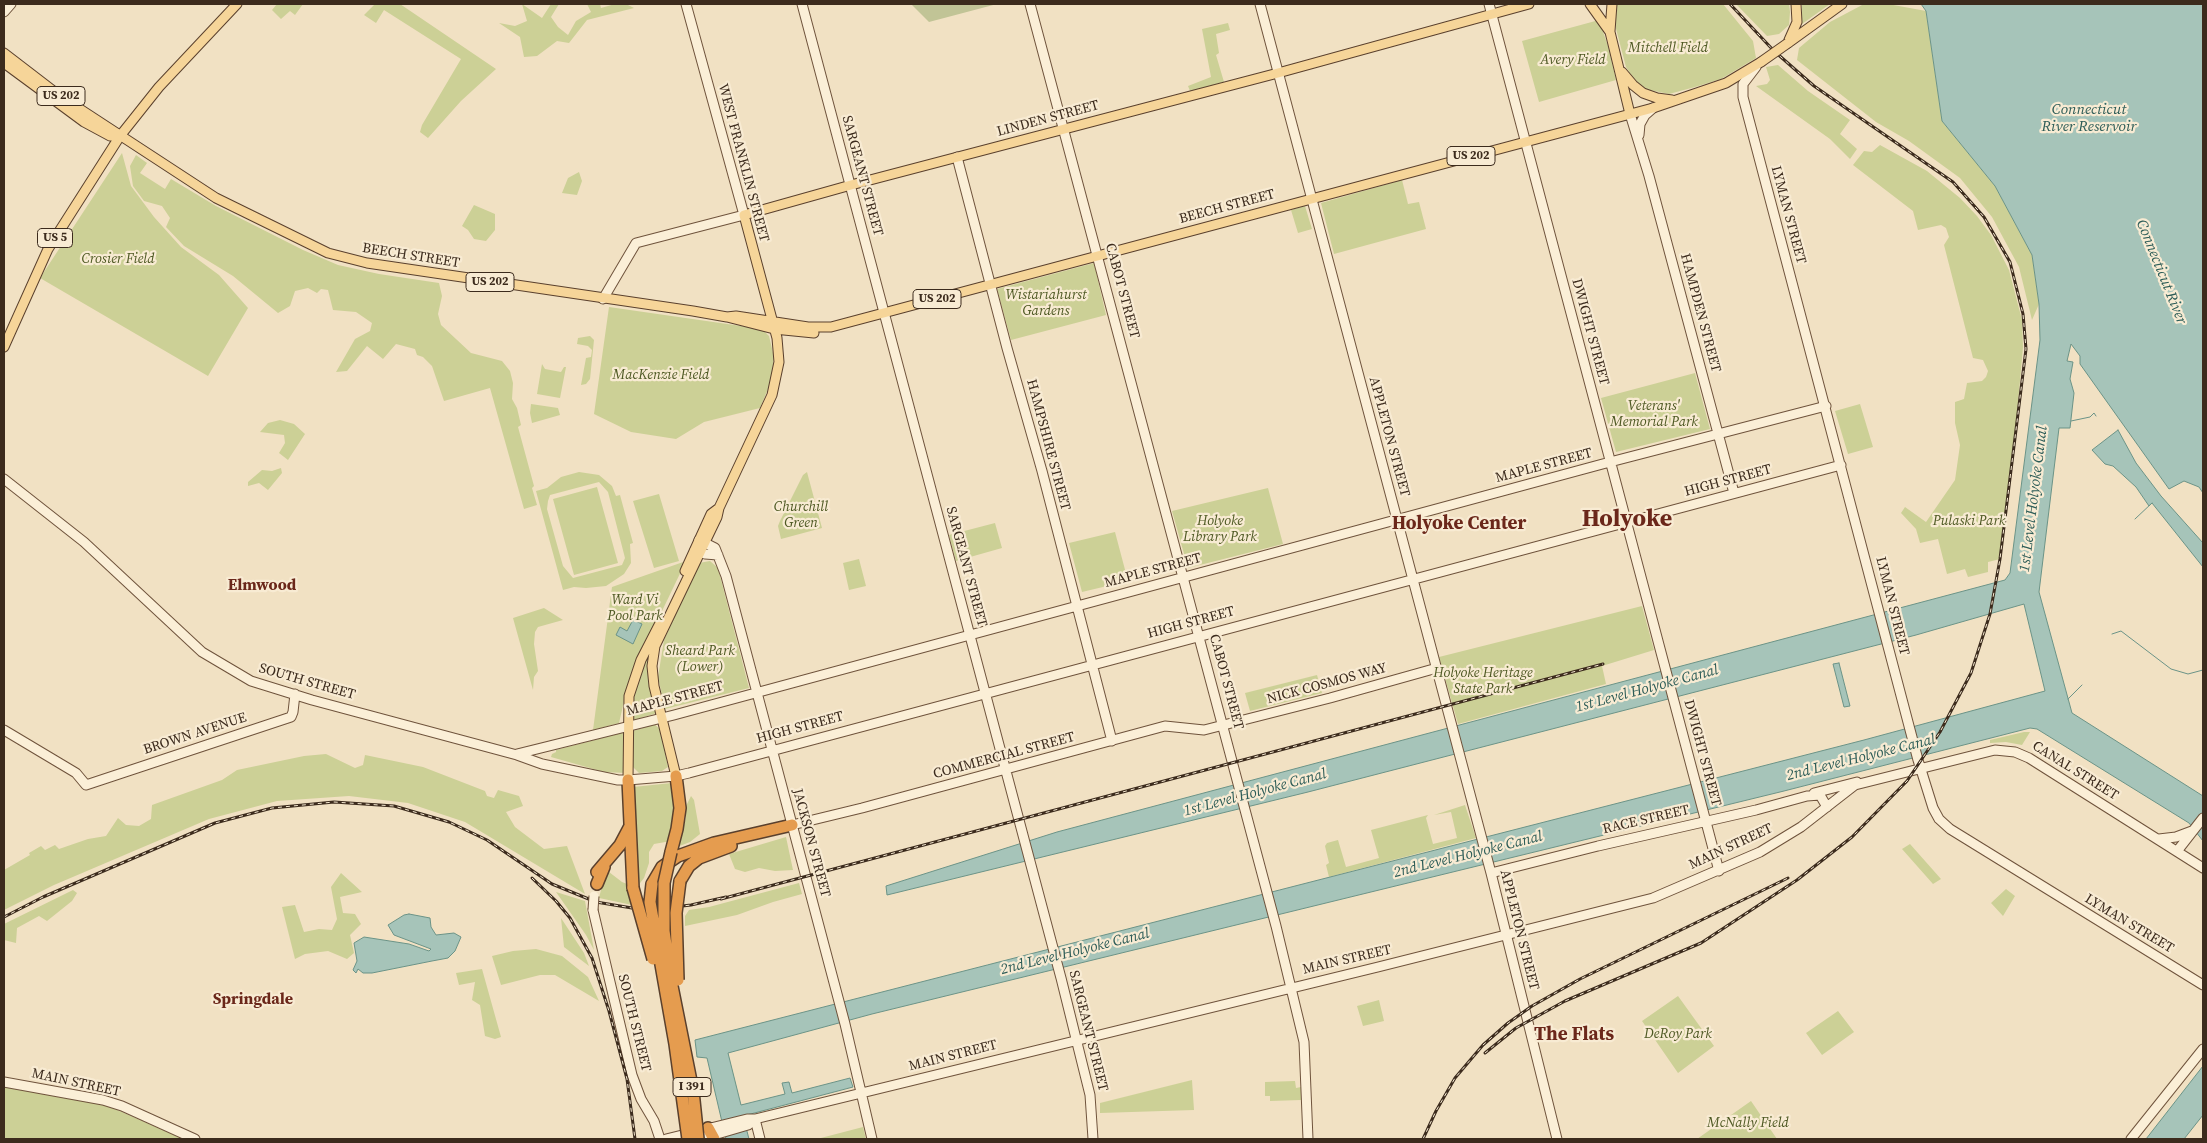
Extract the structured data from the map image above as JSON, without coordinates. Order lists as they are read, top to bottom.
{
  "streets": {
    "highway": ["I 391"],
    "main road": [
      "US 202",
      "LINDEN STREET",
      "WEST FRANKLIN STREET",
      "SARGEANT STREET",
      "BEECH STREET",
      "LYMAN STREET",
      "US 5",
      "CABOT STREET",
      "HAMPDEN STREET",
      "DWIGHT STREET",
      "APPLETON STREET",
      "HAMPSHIRE STREET",
      "MAPLE STREET",
      "HIGH STREET",
      "SOUTH STREET",
      "NICK COSMOS WAY",
      "BROWN AVENUE",
      "COMMERCIAL STREET",
      "CANAL STREET",
      "RACE STREET",
      "JACKSON STREET",
      "MAIN STREET"
    ]
  },
  "crossings": [
    ["US 202", "BEECH STREET"],
    ["US 202", "US 5"],
    ["US 202", "HAMPDEN STREET"],
    ["LINDEN STREET", "WEST FRANKLIN STREET"],
    ["LINDEN STREET", "SARGEANT STREET"],
    ["LINDEN STREET", "BEECH STREET"],
    ["LINDEN STREET", "CABOT STREET"],
    ["LINDEN STREET", "DWIGHT STREET"],
    ["LINDEN STREET", "APPLETON STREET"],
    ["LINDEN STREET", "HAMPSHIRE STREET"],
    ["WEST FRANKLIN STREET", "BEECH STREET"],
    ["SARGEANT STREET", "BEECH STREET"],
    ["SARGEANT STREET", "MAPLE STREET"],
    ["SARGEANT STREET", "HIGH STREET"],
    ["SARGEANT STREET", "COMMERCIAL STREET"],
    ["SARGEANT STREET", "MAIN STREET"],
    ["BEECH STREET", "US 5"],
    ["BEECH STREET", "CABOT STREET"],
    ["BEECH STREET", "HAMPDEN STREET"],
    ["BEECH STREET", "DWIGHT STREET"],
    ["BEECH STREET", "APPLETON STREET"],
    ["BEECH STREET", "HAMPSHIRE STREET"],
    ["LYMAN STREET", "MAPLE STREET"],
    ["LYMAN STREET", "HIGH STREET"],
    ["LYMAN STREET", "CANAL STREET"],
    ["LYMAN STREET", "MAIN STREET"],
    ["CABOT STREET", "MAPLE STREET"],
    ["CABOT STREET", "HIGH STREET"],
    ["CABOT STREET", "NICK COSMOS WAY"],
    ["CABOT STREET", "COMMERCIAL STREET"],
    ["CABOT STREET", "MAIN STREET"],
    ["HAMPDEN STREET", "MAPLE STREET"],
    ["HAMPDEN STREET", "HIGH STREET"],
    ["DWIGHT STREET", "MAPLE STREET"],
    ["DWIGHT STREET", "HIGH STREET"],
    ["DWIGHT STREET", "RACE STREET"],
    ["DWIGHT STREET", "MAIN STREET"],
    ["APPLETON STREET", "MAPLE STREET"],
    ["APPLETON STREET", "HIGH STREET"],
    ["APPLETON STREET", "NICK COSMOS WAY"],
    ["APPLETON STREET", "RACE STREET"],
    ["APPLETON STREET", "MAIN STREET"],
    ["HAMPSHIRE STREET", "MAPLE STREET"],
    ["HAMPSHIRE STREET", "HIGH STREET"],
    ["HAMPSHIRE STREET", "COMMERCIAL STREET"],
    ["MAPLE STREET", "SOUTH STREET"],
    ["MAPLE STREET", "JACKSON STREET"],
    ["HIGH STREET", "SOUTH STREET"],
    ["HIGH STREET", "JACKSON STREET"],
    ["SOUTH STREET", "BROWN AVENUE"],
    ["NICK COSMOS WAY", "COMMERCIAL STREET"],
    ["COMMERCIAL STREET", "JACKSON STREET"],
    ["CANAL STREET", "MAIN STREET"],
    ["RACE STREET", "MAIN STREET"],
    ["JACKSON STREET", "MAIN STREET"],
    ["MAIN STREET", "I 391"]
  ],
  "districts": [
    "Holyoke",
    "Holyoke Center",
    "Elmwood",
    "Springdale",
    "The Flats"
  ],
  "water": [
    "Connecticut River Reservoir",
    "Connecticut River",
    "1st Level Holyoke Canal",
    "2nd Level Holyoke Canal"
  ],
  "parks": [
    "Mitchell Field",
    "Avery Field",
    "Crosier Field",
    "Wistariahurst Gardens",
    "MacKenzie Field",
    "Veterans' Memorial Park",
    "Churchill Green",
    "Holyoke Library Park",
    "Pulaski Park",
    "Ward Vi Pool Park",
    "Sheard Park (Lower)",
    "Holyoke Heritage State Park",
    "DeRoy Park",
    "McNally Field"
  ]
}
